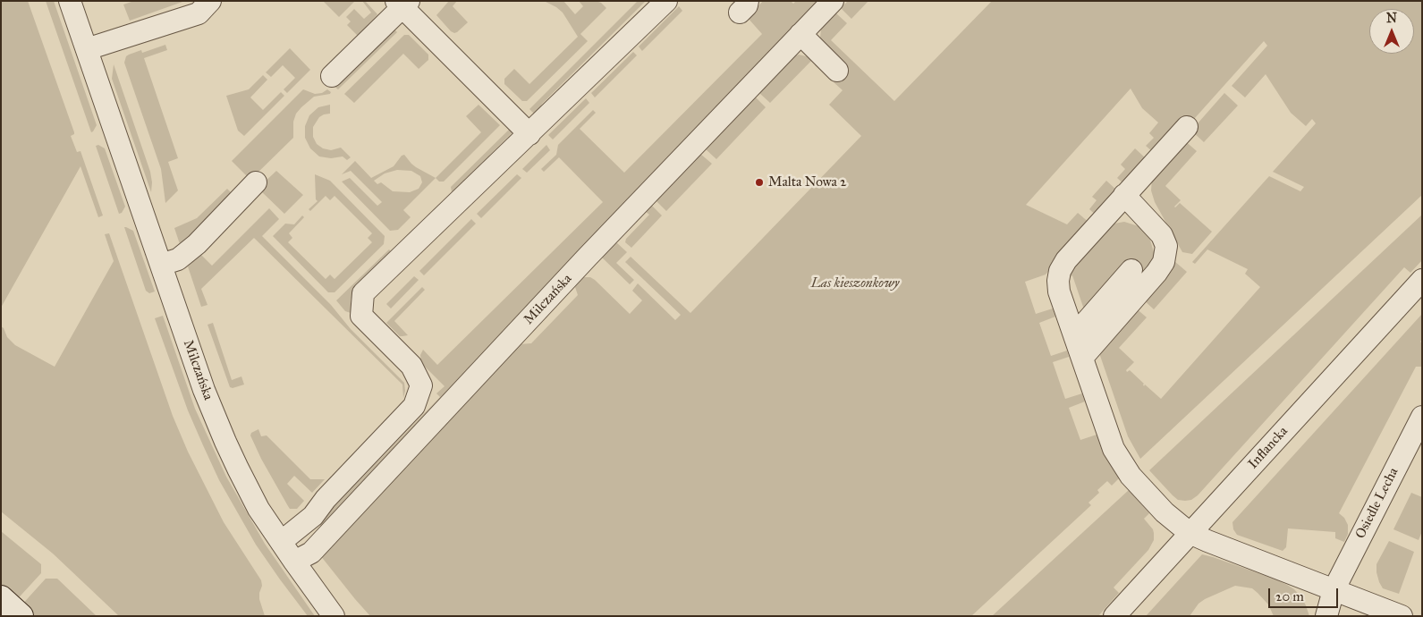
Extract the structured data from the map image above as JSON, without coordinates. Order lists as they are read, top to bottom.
{
  "streets": {
    "street": ["Milczańska", "Inflancka", "Osiedle Lecha"]
  },
  "parks": ["Las kieszonkowy"],
  "places": ["Malta Nowa 2"],
  "scale_bar": "20 m",
  "north": "top"
}
